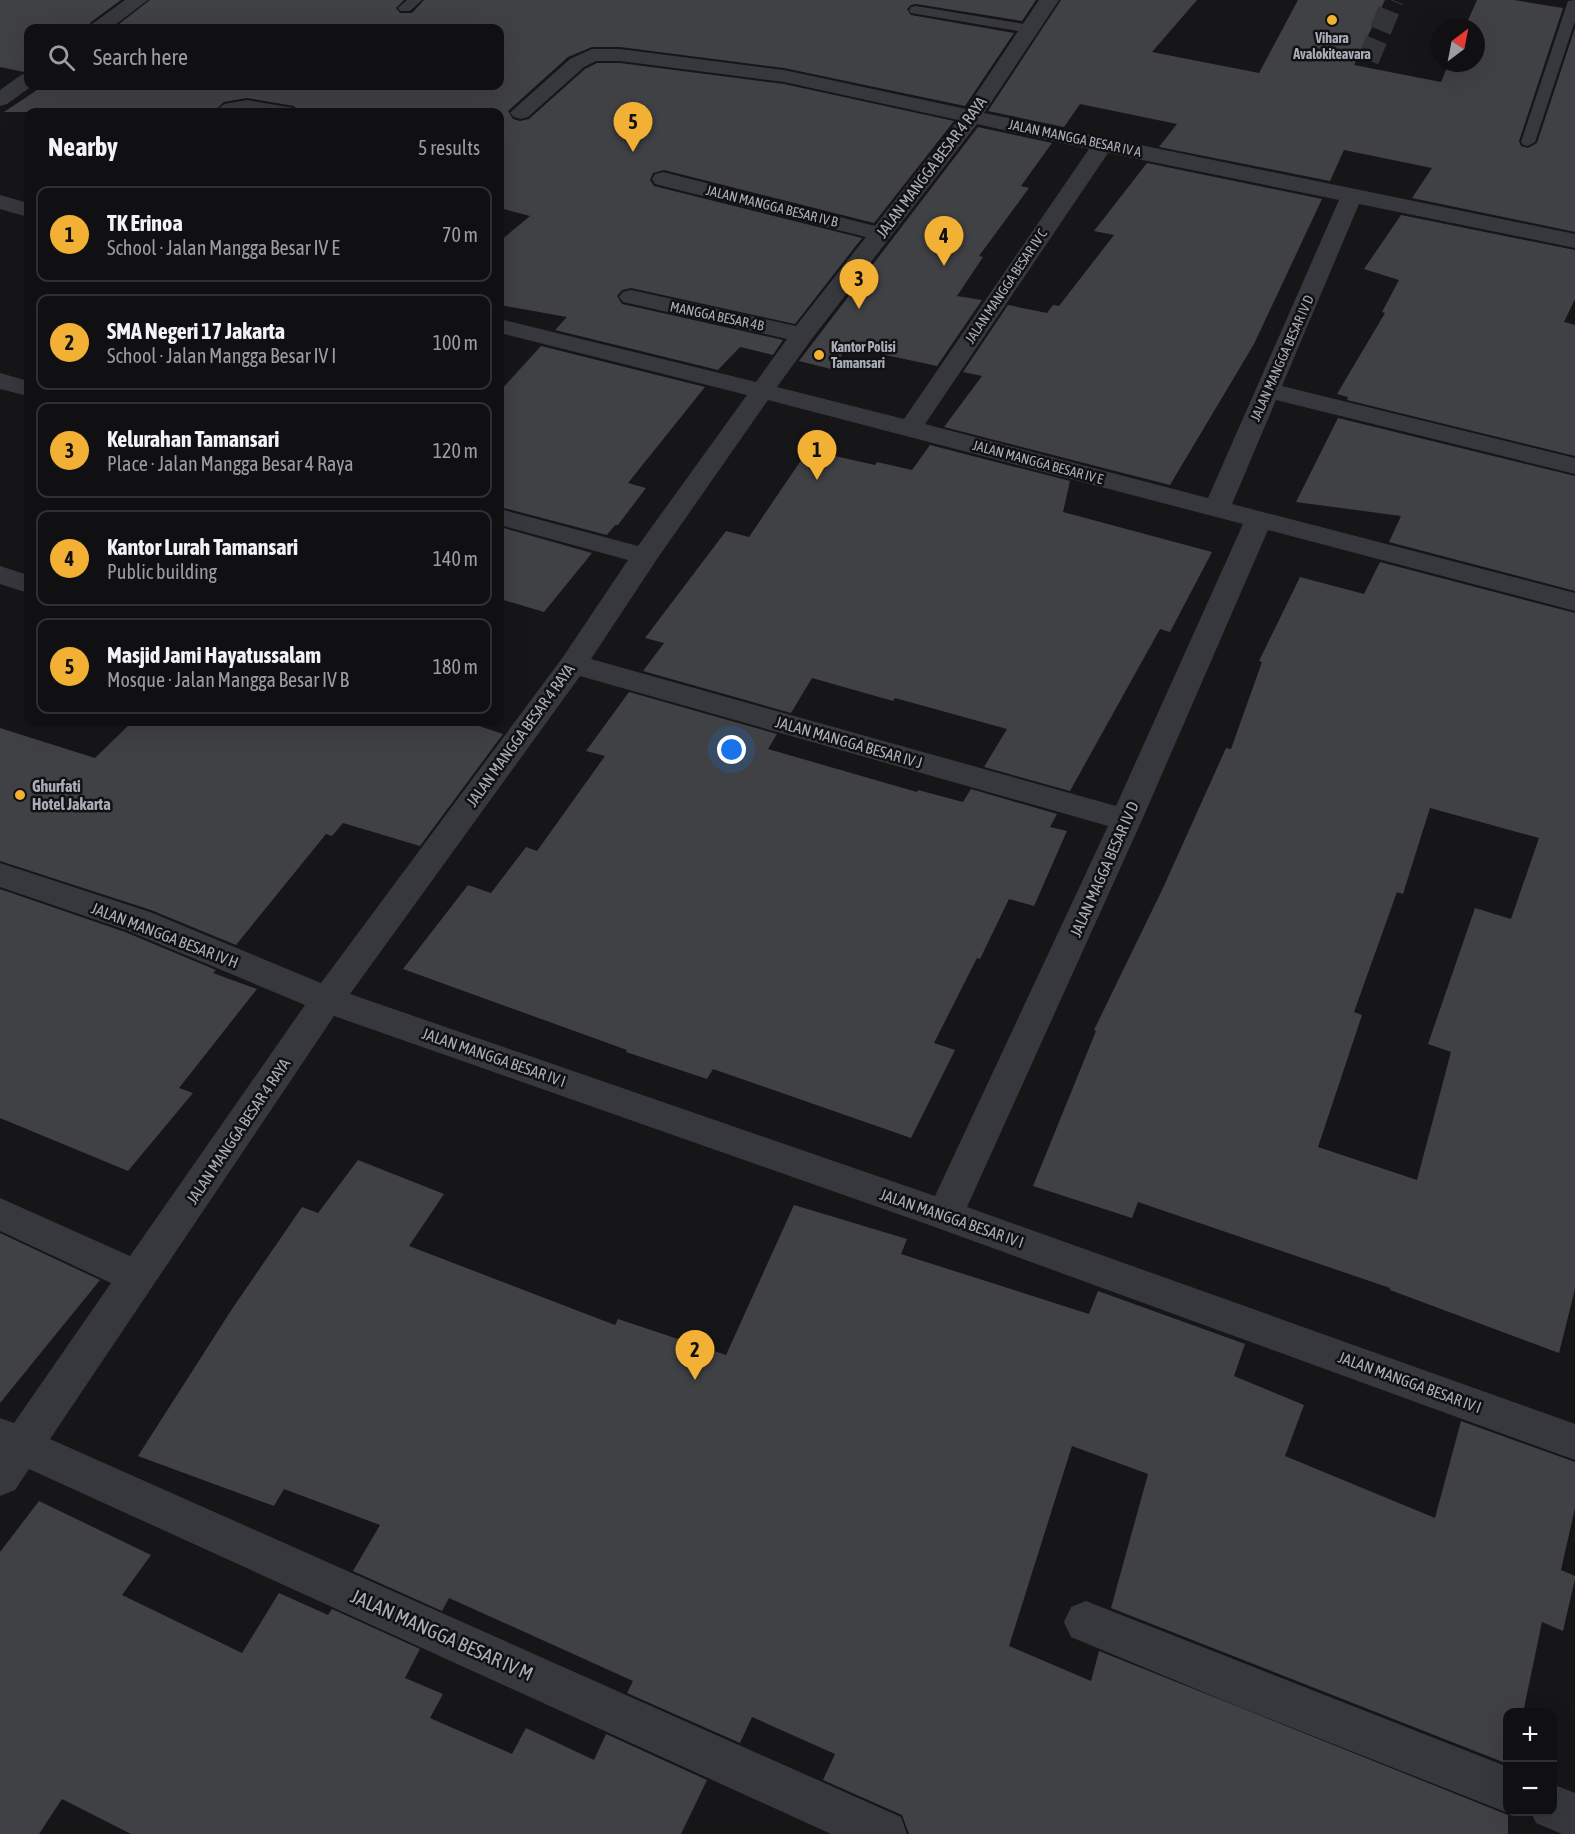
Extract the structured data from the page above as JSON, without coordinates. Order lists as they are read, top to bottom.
{
  "streets": {
    "street": [
      "JALAN MANGGA BESAR IV A",
      "JALAN MANGGA BESAR 4 RAYA",
      "JALAN MANGGA BESAR IV B",
      "JALAN MANGGA BESAR IV C",
      "MANGGA BESAR 4B",
      "JALAN MANGGA BESAR IV D",
      "JALAN MANGGA BESAR IV E",
      "JALAN MANGGA BESAR IV J",
      "JALAN MAGGA BESAR IV D",
      "JALAN MANGGA BESAR IV H",
      "JALAN MANGGA BESAR IV I",
      "JALAN MANGGA BESAR IV M"
    ]
  },
  "crossings": [
    ["JALAN MANGGA BESAR IV A", "JALAN MANGGA BESAR 4 RAYA"],
    ["JALAN MANGGA BESAR IV A", "JALAN MANGGA BESAR IV C"],
    ["JALAN MANGGA BESAR IV A", "JALAN MANGGA BESAR IV D"],
    ["JALAN MANGGA BESAR 4 RAYA", "JALAN MANGGA BESAR IV B"],
    ["JALAN MANGGA BESAR 4 RAYA", "MANGGA BESAR 4B"],
    ["JALAN MANGGA BESAR 4 RAYA", "JALAN MANGGA BESAR IV E"],
    ["JALAN MANGGA BESAR 4 RAYA", "JALAN MANGGA BESAR IV J"],
    ["JALAN MANGGA BESAR 4 RAYA", "JALAN MANGGA BESAR IV H"],
    ["JALAN MANGGA BESAR 4 RAYA", "JALAN MANGGA BESAR IV I"],
    ["JALAN MANGGA BESAR 4 RAYA", "JALAN MANGGA BESAR IV M"],
    ["JALAN MANGGA BESAR IV C", "JALAN MANGGA BESAR IV E"],
    ["JALAN MANGGA BESAR IV D", "JALAN MANGGA BESAR IV E"],
    ["JALAN MANGGA BESAR IV E", "JALAN MAGGA BESAR IV D"],
    ["JALAN MANGGA BESAR IV J", "JALAN MAGGA BESAR IV D"],
    ["JALAN MAGGA BESAR IV D", "JALAN MANGGA BESAR IV I"],
    ["JALAN MANGGA BESAR IV H", "JALAN MANGGA BESAR IV I"]
  ],
  "places": ["Vihara Avalokiteavara", "Kantor Polisi Tamansari", "Ghurfati Hotel Jakarta"],
  "north": "top right",
  "page": {
    "search": "Search here",
    "pins": [
      "5",
      "4",
      "3",
      "1",
      "2"
    ],
    "heading": ["Nearby", "5 results"],
    "list": [
      {
        "mark": "1",
        "name": "TK Erinoa",
        "note": "School · Jalan Mangga Besar IV E",
        "value": "70 m"
      },
      {
        "mark": "2",
        "name": "SMA Negeri 17 Jakarta",
        "note": "School · Jalan Mangga Besar IV I",
        "value": "100 m"
      },
      {
        "mark": "3",
        "name": "Kelurahan Tamansari",
        "note": "Place · Jalan Mangga Besar 4 Raya",
        "value": "120 m"
      },
      {
        "mark": "4",
        "name": "Kantor Lurah Tamansari",
        "note": "Public building",
        "value": "140 m"
      },
      {
        "mark": "5",
        "name": "Masjid Jami Hayatussalam",
        "note": "Mosque · Jalan Mangga Besar IV B",
        "value": "180 m"
      }
    ],
    "map_buttons": ["+", "−"]
  }
}
